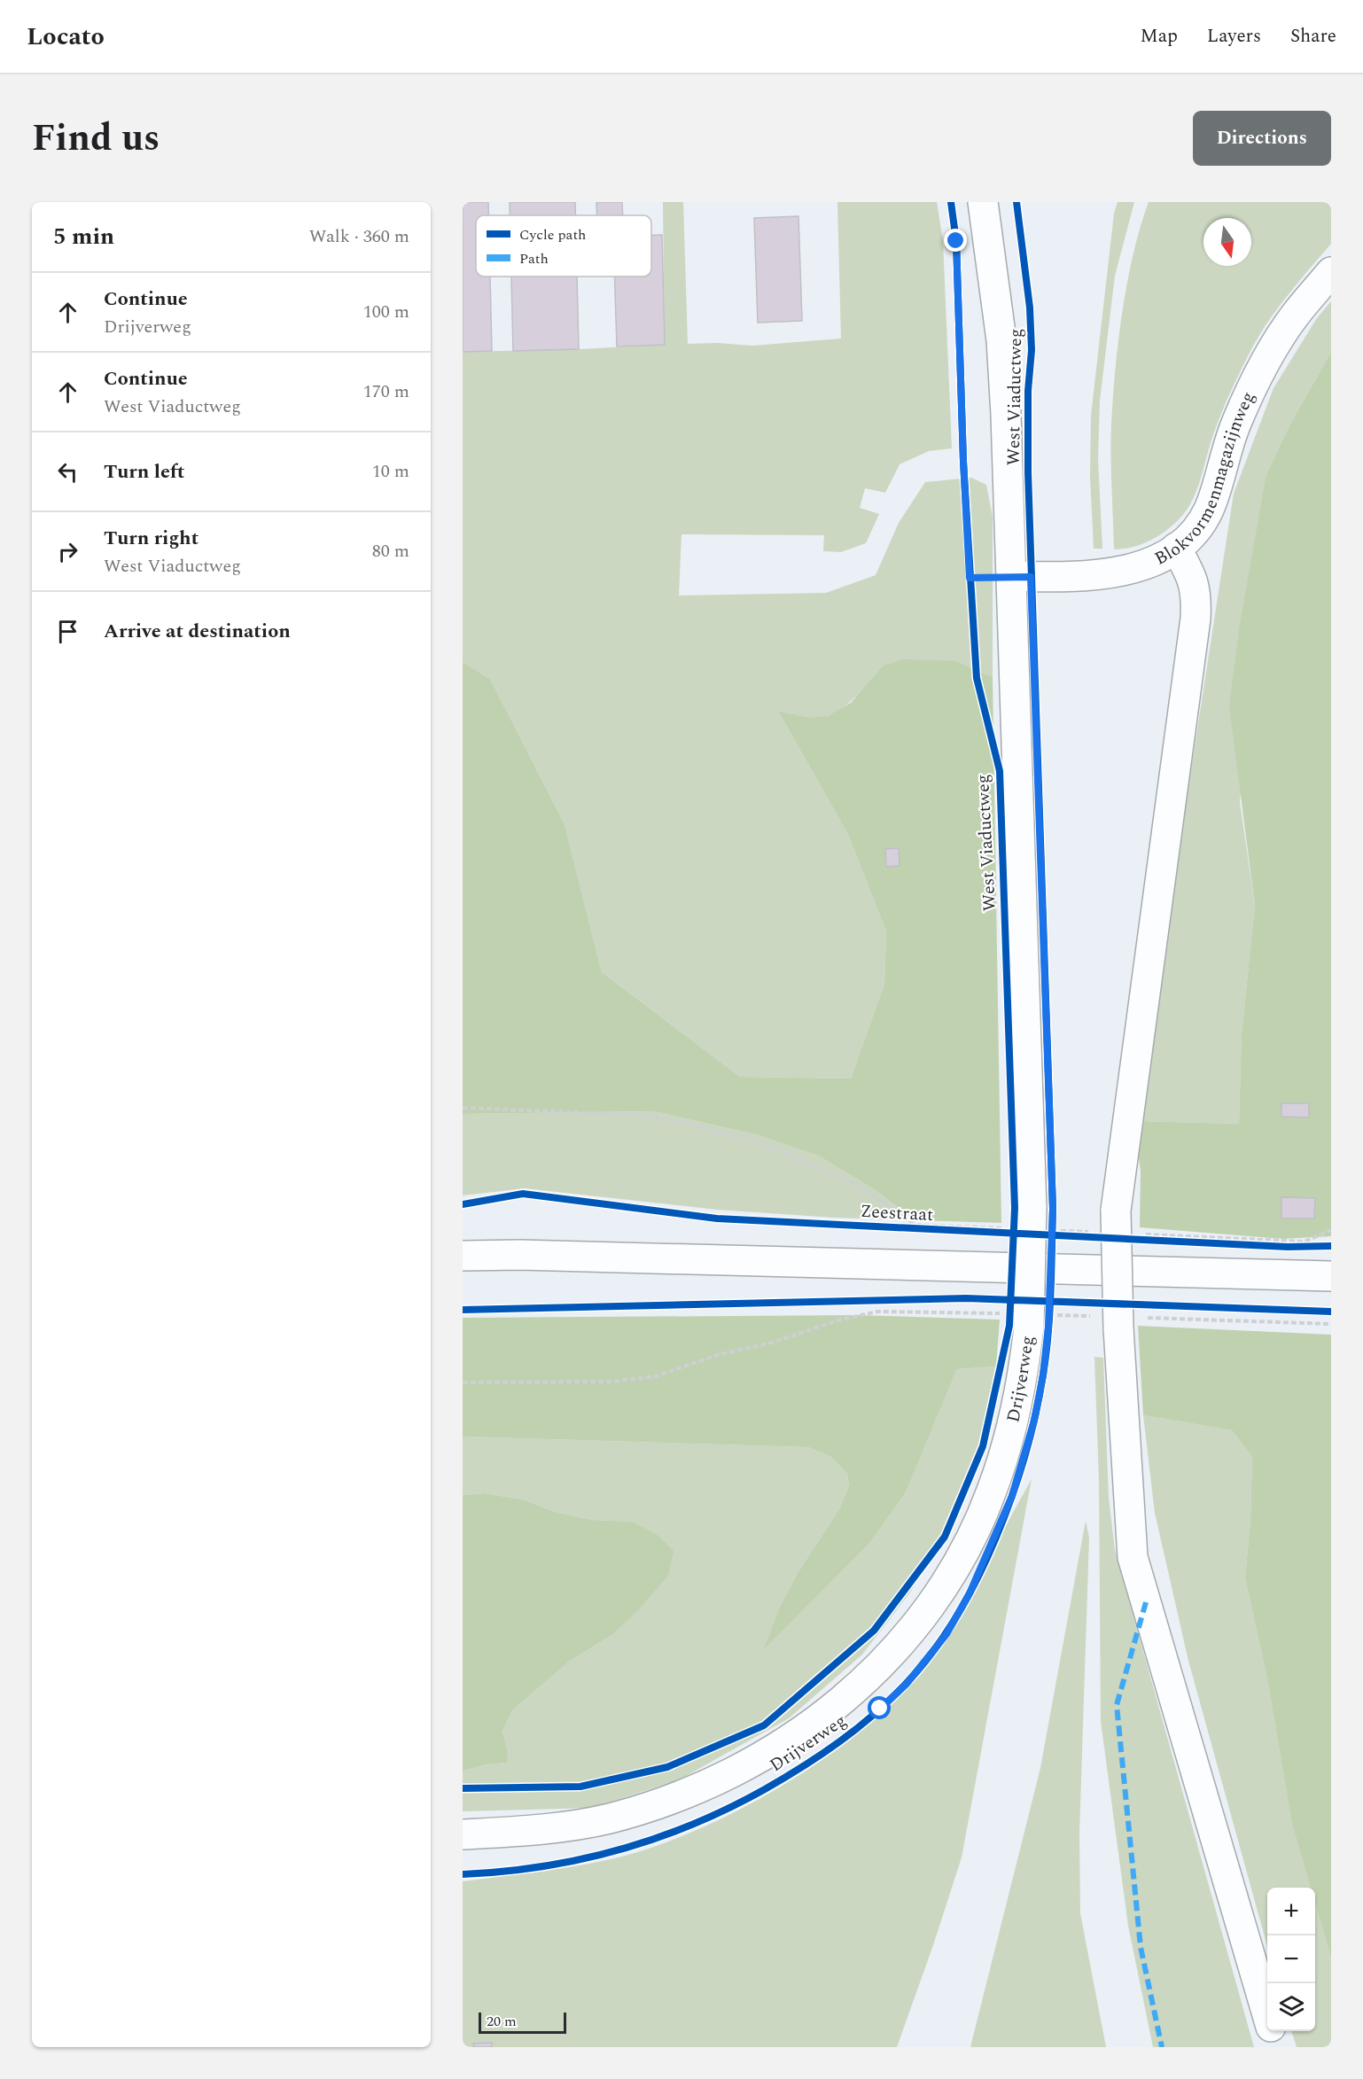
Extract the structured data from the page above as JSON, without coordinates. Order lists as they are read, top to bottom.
{
  "streets": {
    "main road": ["West Viaductweg", "Blokvormenmagazijnweg", "Drijverweg"],
    "cycle path": ["Zeestraat"]
  },
  "crossings": [
    ["West Viaductweg", "Blokvormenmagazijnweg"],
    ["West Viaductweg", "Drijverweg"]
  ],
  "legend": ["Cycle path", "Path"],
  "scale_bar": "20 m",
  "north": "bottom",
  "page": {
    "header": "Locato",
    "nav": ["Map", "Layers", "Share"],
    "title": "Find us",
    "buttons": "Directions",
    "heading": ["5 min", "Walk · 360 m"],
    "list": [
      ["Continue", "Drijverweg", "100 m"],
      ["Continue", "West Viaductweg", "170 m"],
      ["Turn left", "10 m"],
      ["Turn right", "West Viaductweg", "80 m"],
      "Arrive at destination"
    ],
    "map_buttons": ["+", "−"],
    "scale": "20 m"
  }
}
